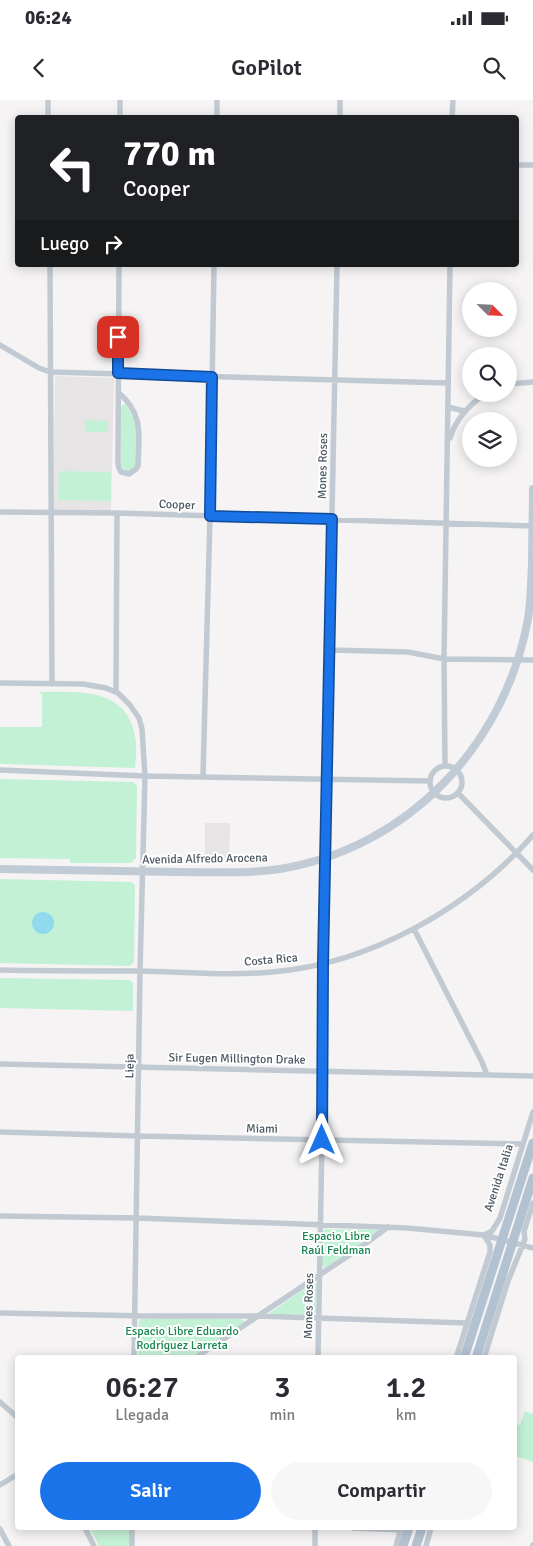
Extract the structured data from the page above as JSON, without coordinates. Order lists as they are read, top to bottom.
{
  "streets": {
    "main road": ["Avenida Italia"],
    "street": [
      "Mones Roses",
      "Cooper",
      "Avenida Alfredo Arocena",
      "Costa Rica",
      "Sir Eugen Millington Drake",
      "Lieja",
      "Miami"
    ]
  },
  "crossings": [
    ["Mones Roses", "Cooper"],
    ["Mones Roses", "Avenida Alfredo Arocena"],
    ["Mones Roses", "Costa Rica"],
    ["Mones Roses", "Sir Eugen Millington Drake"],
    ["Mones Roses", "Miami"],
    ["Cooper", "Avenida Alfredo Arocena"],
    ["Avenida Alfredo Arocena", "Lieja"],
    ["Costa Rica", "Lieja"],
    ["Sir Eugen Millington Drake", "Lieja"],
    ["Lieja", "Miami"],
    ["Miami", "Avenida Italia"]
  ],
  "parks": ["Espacio Libre Raúl Feldman", "Espacio Libre Eduardo Rodríguez Larreta"],
  "north": "bottom right",
  "page": {
    "status": "06:24",
    "header": "GoPilot",
    "turn": ["770 m", "Cooper"],
    "then": "Luego",
    "eta": [
      "06:27",
      "Llegada",
      "3",
      "min",
      "1.2",
      "km"
    ],
    "buttons": ["Salir", "Compartir"]
  }
}
